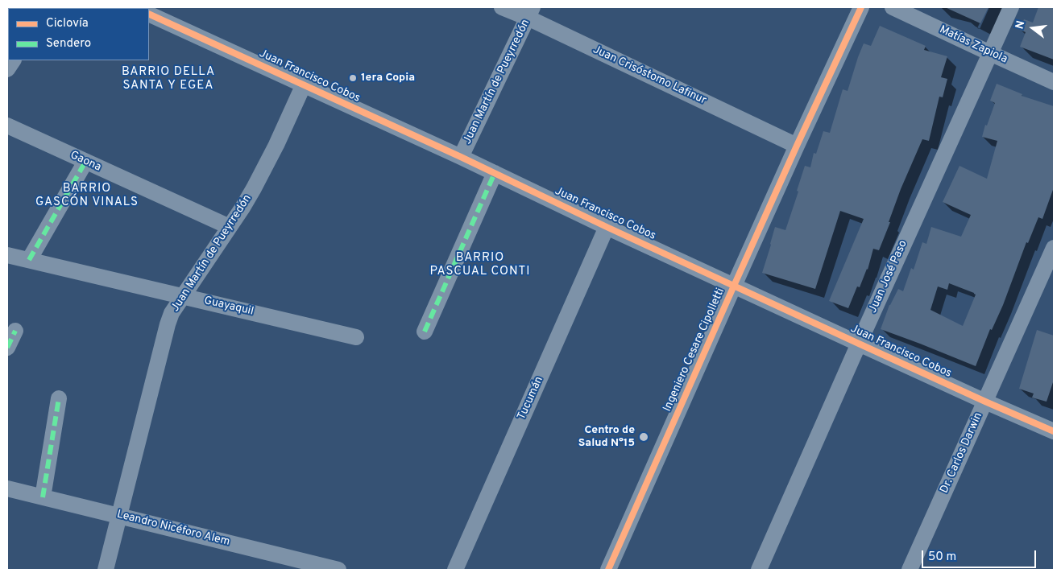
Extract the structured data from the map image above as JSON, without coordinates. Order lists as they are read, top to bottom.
{
  "streets": {
    "street": [
      "Matías Zapiola",
      "Juan Crisóstomo Lafinur",
      "Juan Francisco Cobos",
      "Juan Martín de Pueyrredón",
      "Gaona",
      "Juan José Paso",
      "Guayaquil",
      "Ingeniero Cesare Cipolletti",
      "Tucumán",
      "Dr. Carlos Darwin",
      "Leandro Nicéforo Alem"
    ]
  },
  "crossings": [
    ["Matías Zapiola", "Juan José Paso"],
    ["Juan Crisóstomo Lafinur", "Juan Martín de Pueyrredón"],
    ["Juan Crisóstomo Lafinur", "Ingeniero Cesare Cipolletti"],
    ["Juan Francisco Cobos", "Juan Martín de Pueyrredón"],
    ["Juan Francisco Cobos", "Juan José Paso"],
    ["Juan Francisco Cobos", "Ingeniero Cesare Cipolletti"],
    ["Juan Francisco Cobos", "Tucumán"],
    ["Juan Francisco Cobos", "Dr. Carlos Darwin"],
    ["Juan Martín de Pueyrredón", "Gaona"],
    ["Juan Martín de Pueyrredón", "Guayaquil"],
    ["Juan Martín de Pueyrredón", "Leandro Nicéforo Alem"]
  ],
  "districts": ["BARRIO DELLA SANTA Y EGEA", "BARRIO GASCÓN VINALS", "BARRIO PASCUAL CONTI"],
  "places": ["1era Copia", "Centro de Salud N°15"],
  "legend": ["Ciclovía", "Sendero"],
  "scale_bar": "50 m",
  "north": "left"
}
